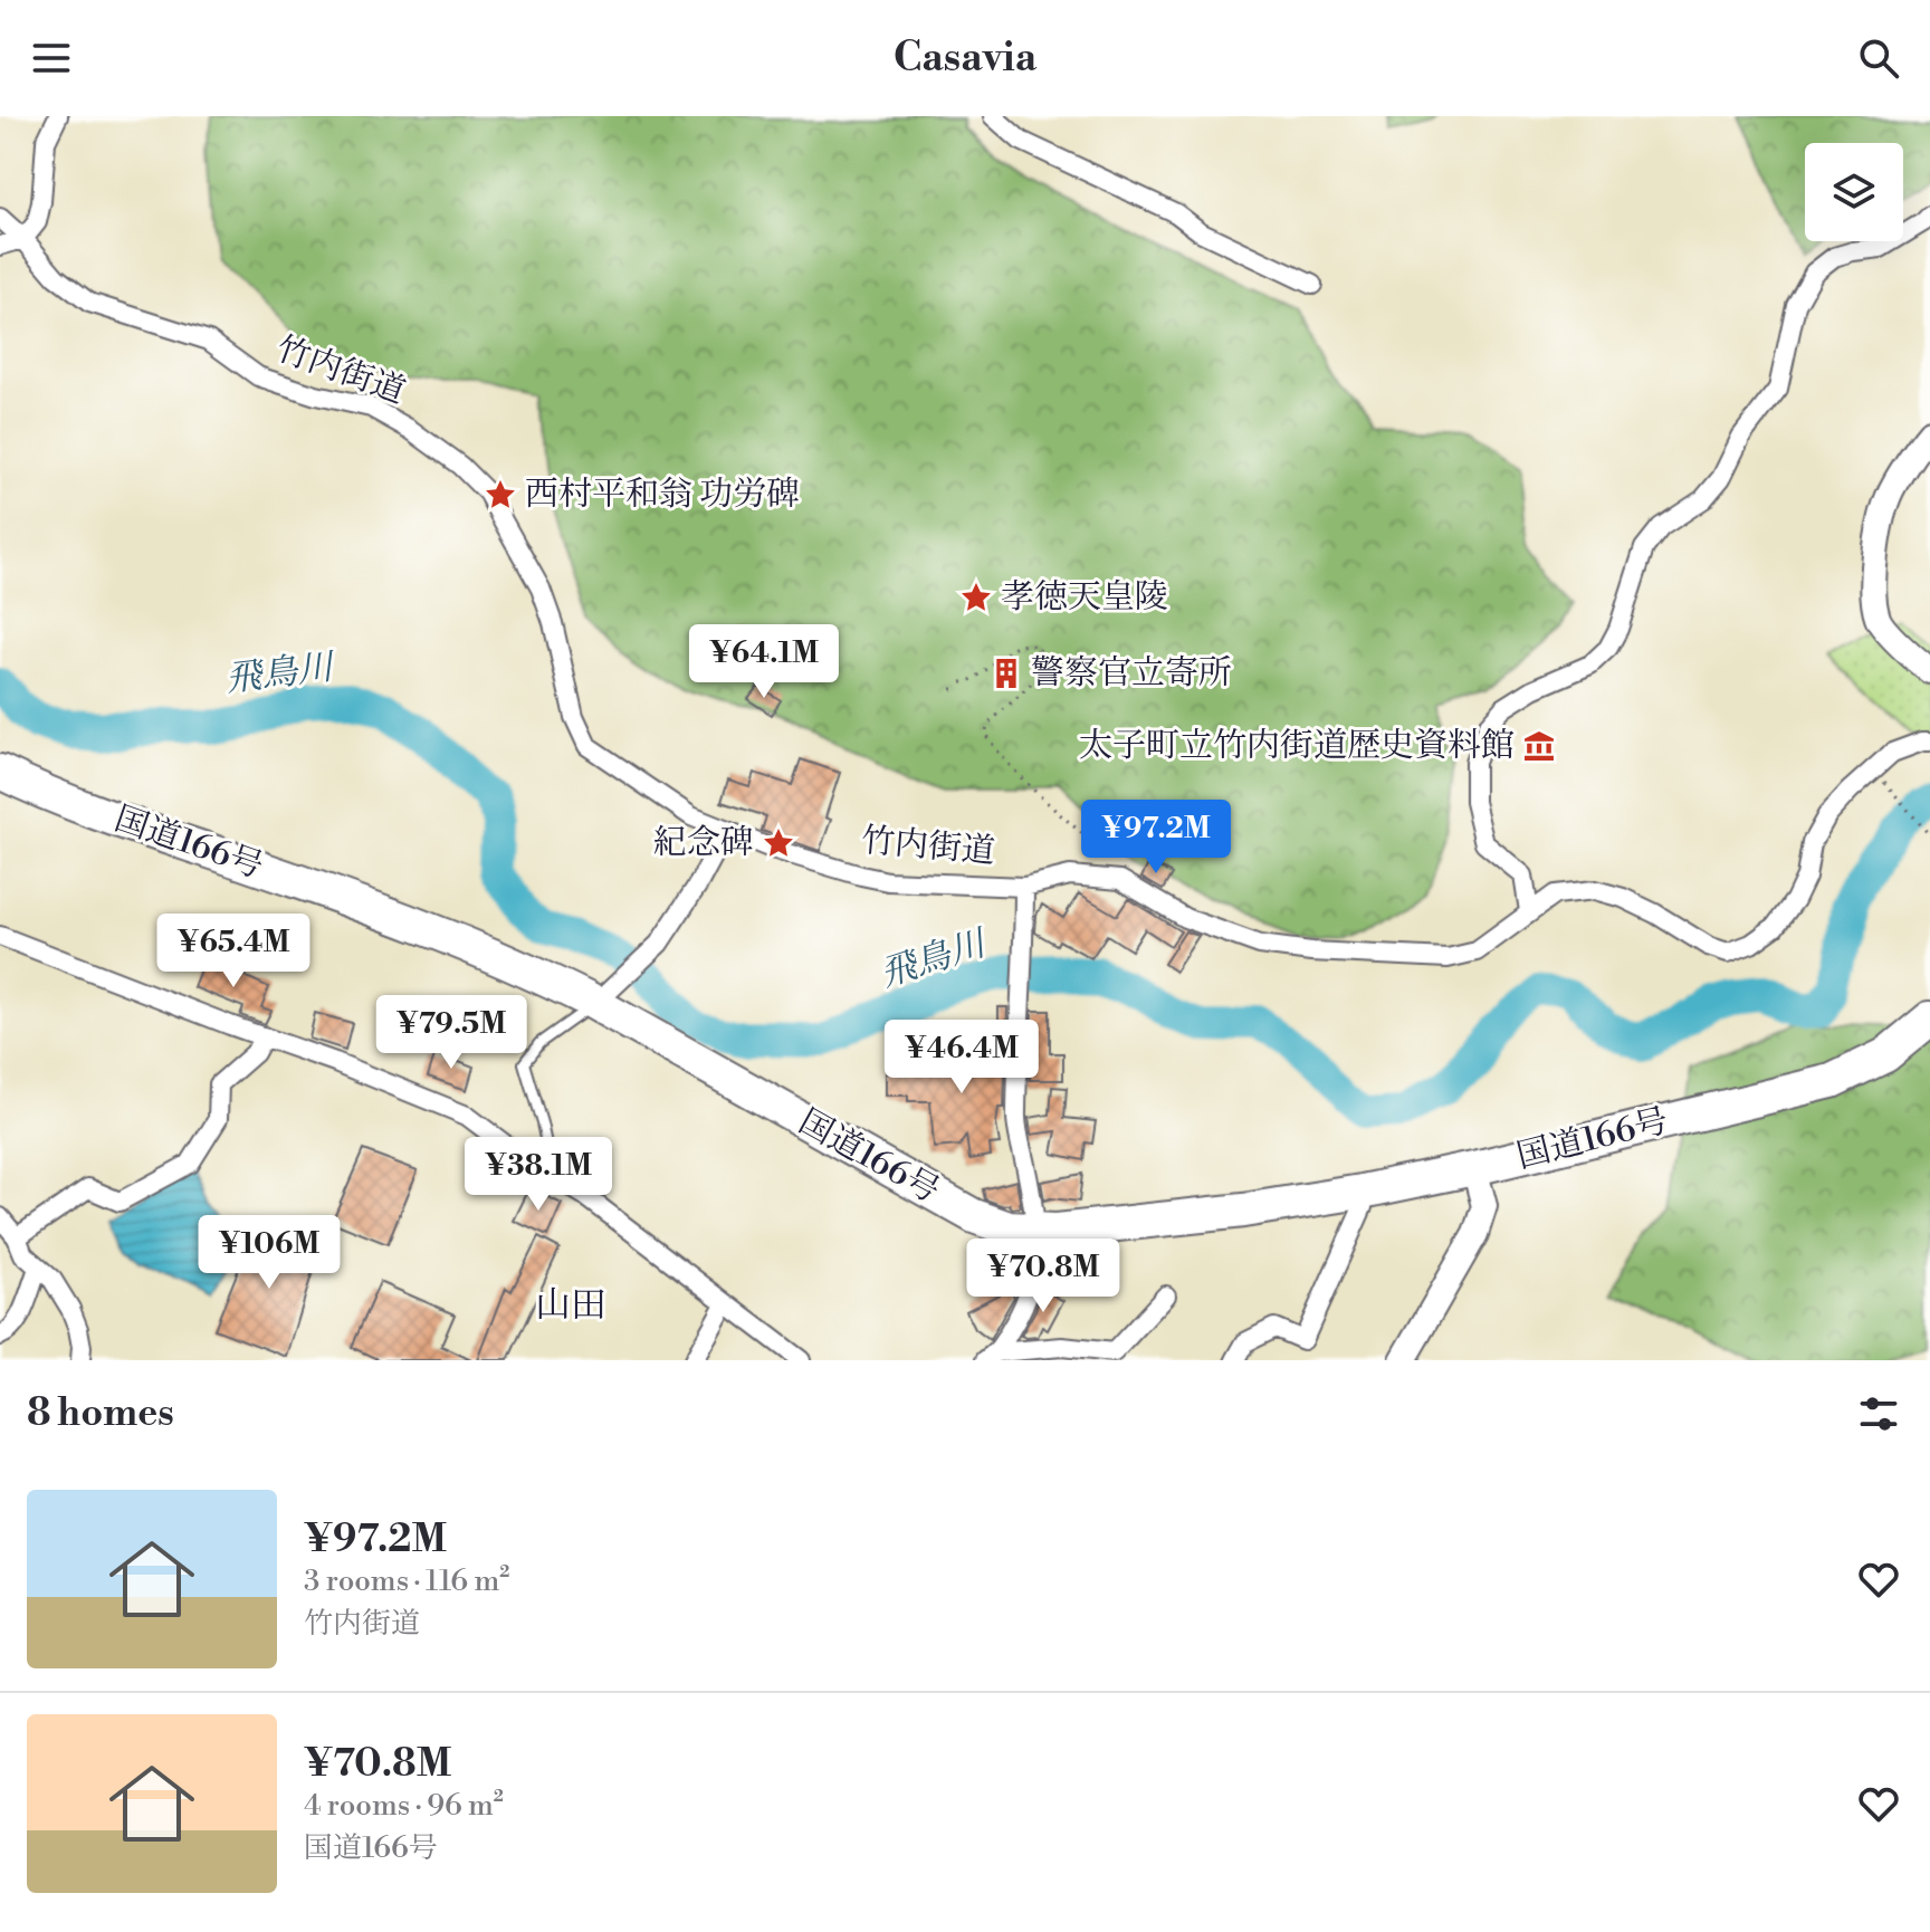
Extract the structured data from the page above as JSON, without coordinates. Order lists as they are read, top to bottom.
{
  "streets": {
    "highway": ["国道166号"],
    "street": ["竹内街道"]
  },
  "districts": ["山田"],
  "water": ["飛鳥川"],
  "places": {
    "place": ["西村平和翁 功労碑", "孝徳天皇陵", "紀念碑"],
    "building": ["警察官立寄所"],
    "museum": ["太子町立竹内街道歴史資料館"]
  },
  "page": {
    "header": "Casavia",
    "price": [
      "¥64.1M",
      "¥97.2M",
      "¥65.4M",
      "¥79.5M",
      "¥46.4M",
      "¥38.1M",
      "¥106M",
      "¥70.8M"
    ],
    "heading": "8 homes",
    "list": [
      {
        "name": "¥97.2M",
        "note": "3 rooms · 116 m² · 竹内街道"
      },
      {
        "name": "¥70.8M",
        "note": "4 rooms · 96 m² · 国道166号"
      }
    ]
  }
}
